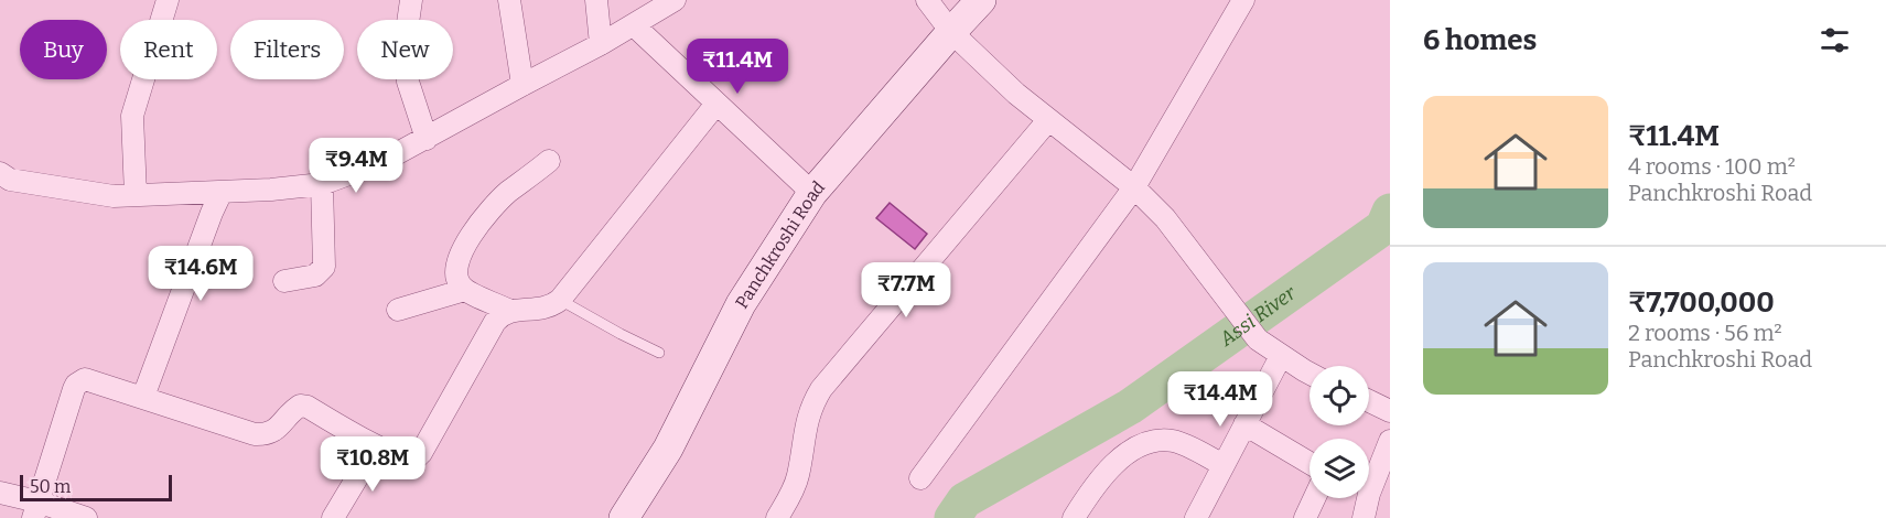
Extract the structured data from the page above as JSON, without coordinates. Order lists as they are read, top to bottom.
{
  "streets": {
    "street": ["Panchkroshi Road"]
  },
  "water": ["Assi River"],
  "scale_bar": "50 m",
  "page": {
    "heading": "6 homes",
    "chip": [
      "Buy",
      "Rent",
      "Filters",
      "New"
    ],
    "price": [
      "₹11.4M",
      "₹9.4M",
      "₹14.6M",
      "₹7.7M",
      "₹14.4M",
      "₹10.8M"
    ],
    "list": [
      {
        "name": "₹11.4M",
        "note": "4 rooms · 100 m² · Panchkroshi Road"
      },
      {
        "name": "₹7,700,000",
        "note": "2 rooms · 56 m² · Panchkroshi Road"
      }
    ],
    "scale": "50 m"
  }
}
